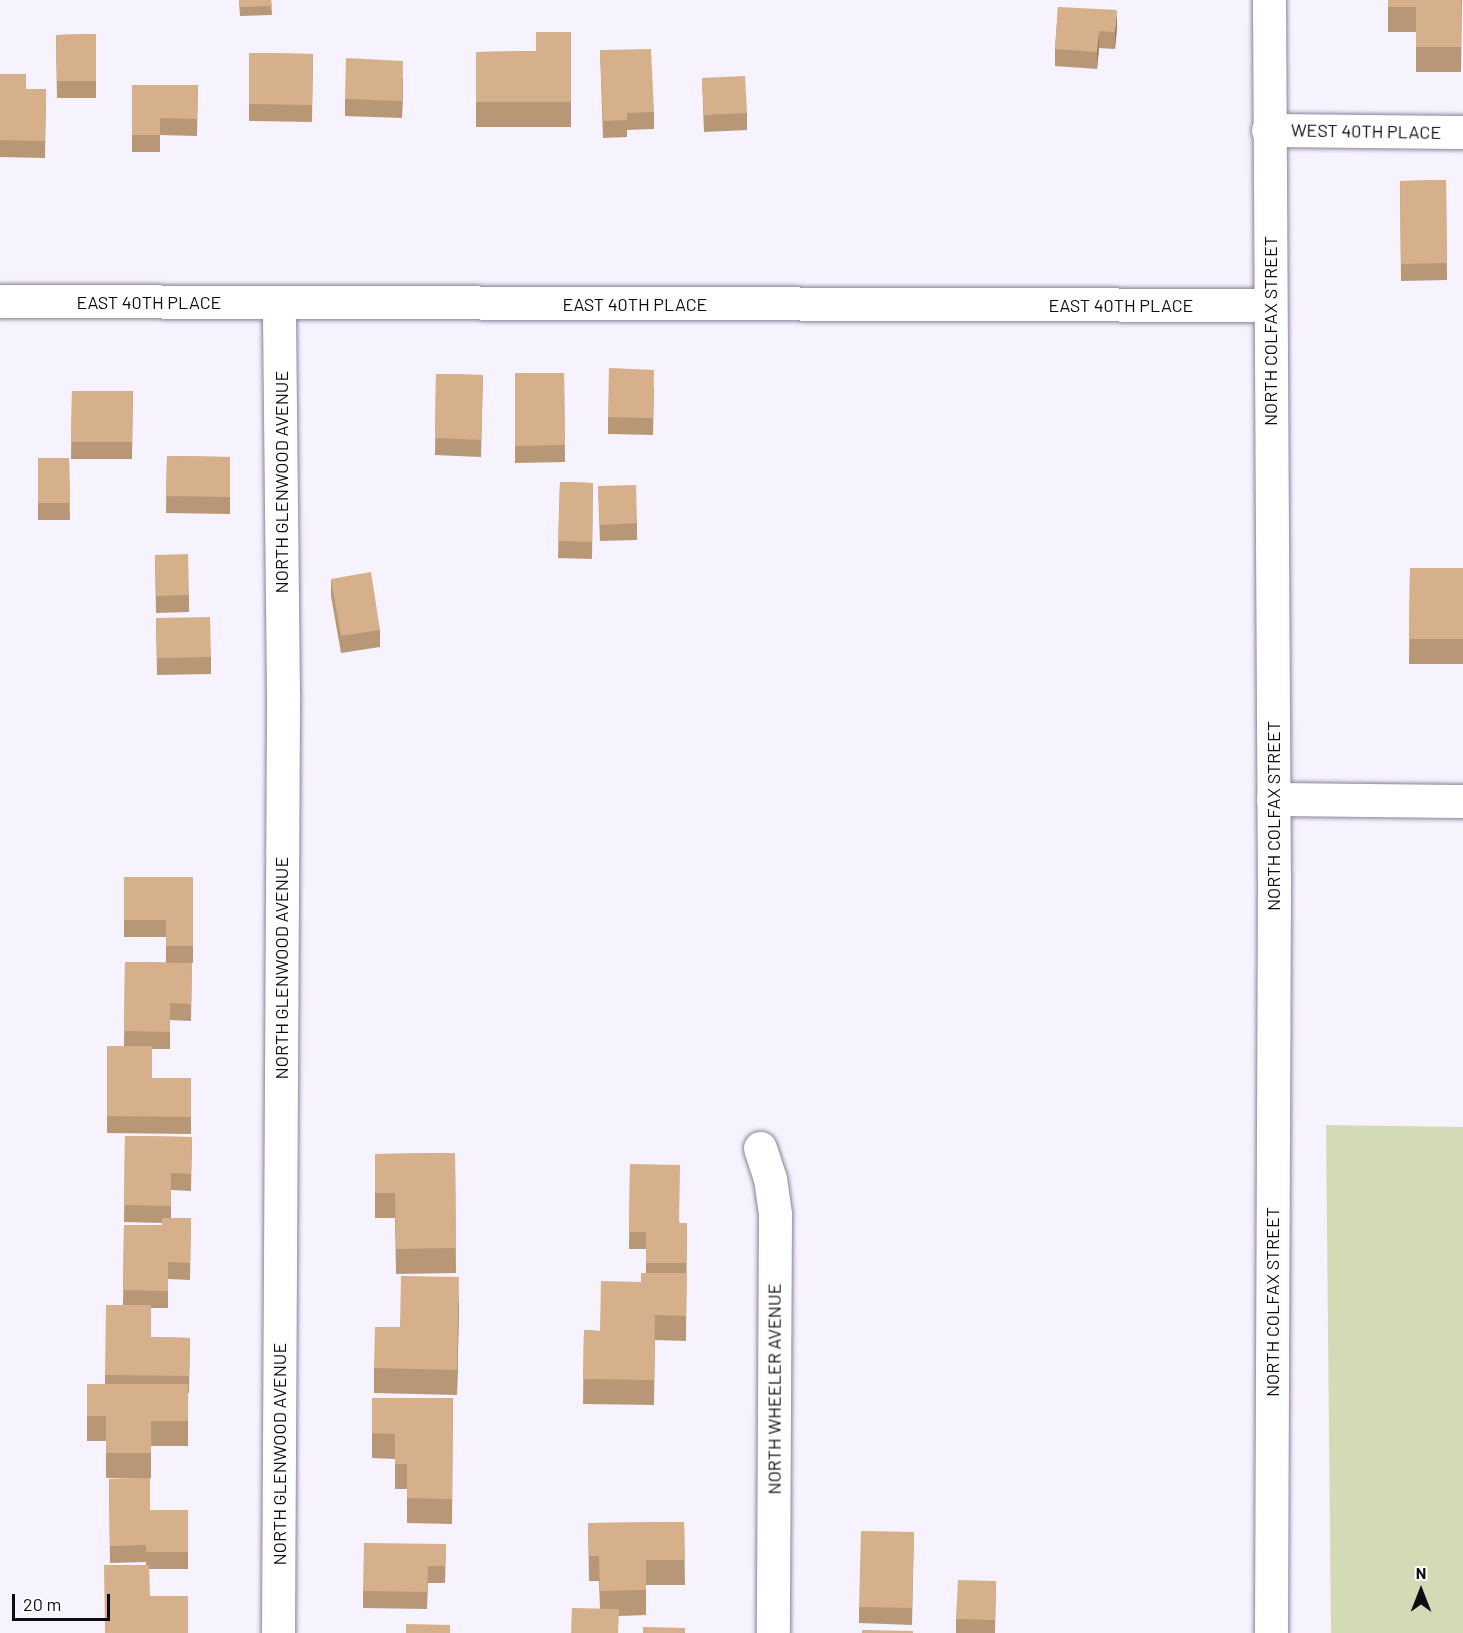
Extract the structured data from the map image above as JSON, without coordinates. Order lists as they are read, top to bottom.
{
  "streets": {
    "street": [
      "WEST 40TH PLACE",
      "EAST 40TH PLACE",
      "NORTH COLFAX STREET",
      "NORTH GLENWOOD AVENUE",
      "NORTH WHEELER AVENUE"
    ]
  },
  "crossings": [
    ["WEST 40TH PLACE", "NORTH COLFAX STREET"],
    ["EAST 40TH PLACE", "NORTH COLFAX STREET"],
    ["EAST 40TH PLACE", "NORTH GLENWOOD AVENUE"]
  ],
  "scale_bar": "20 m",
  "north": "top"
}
